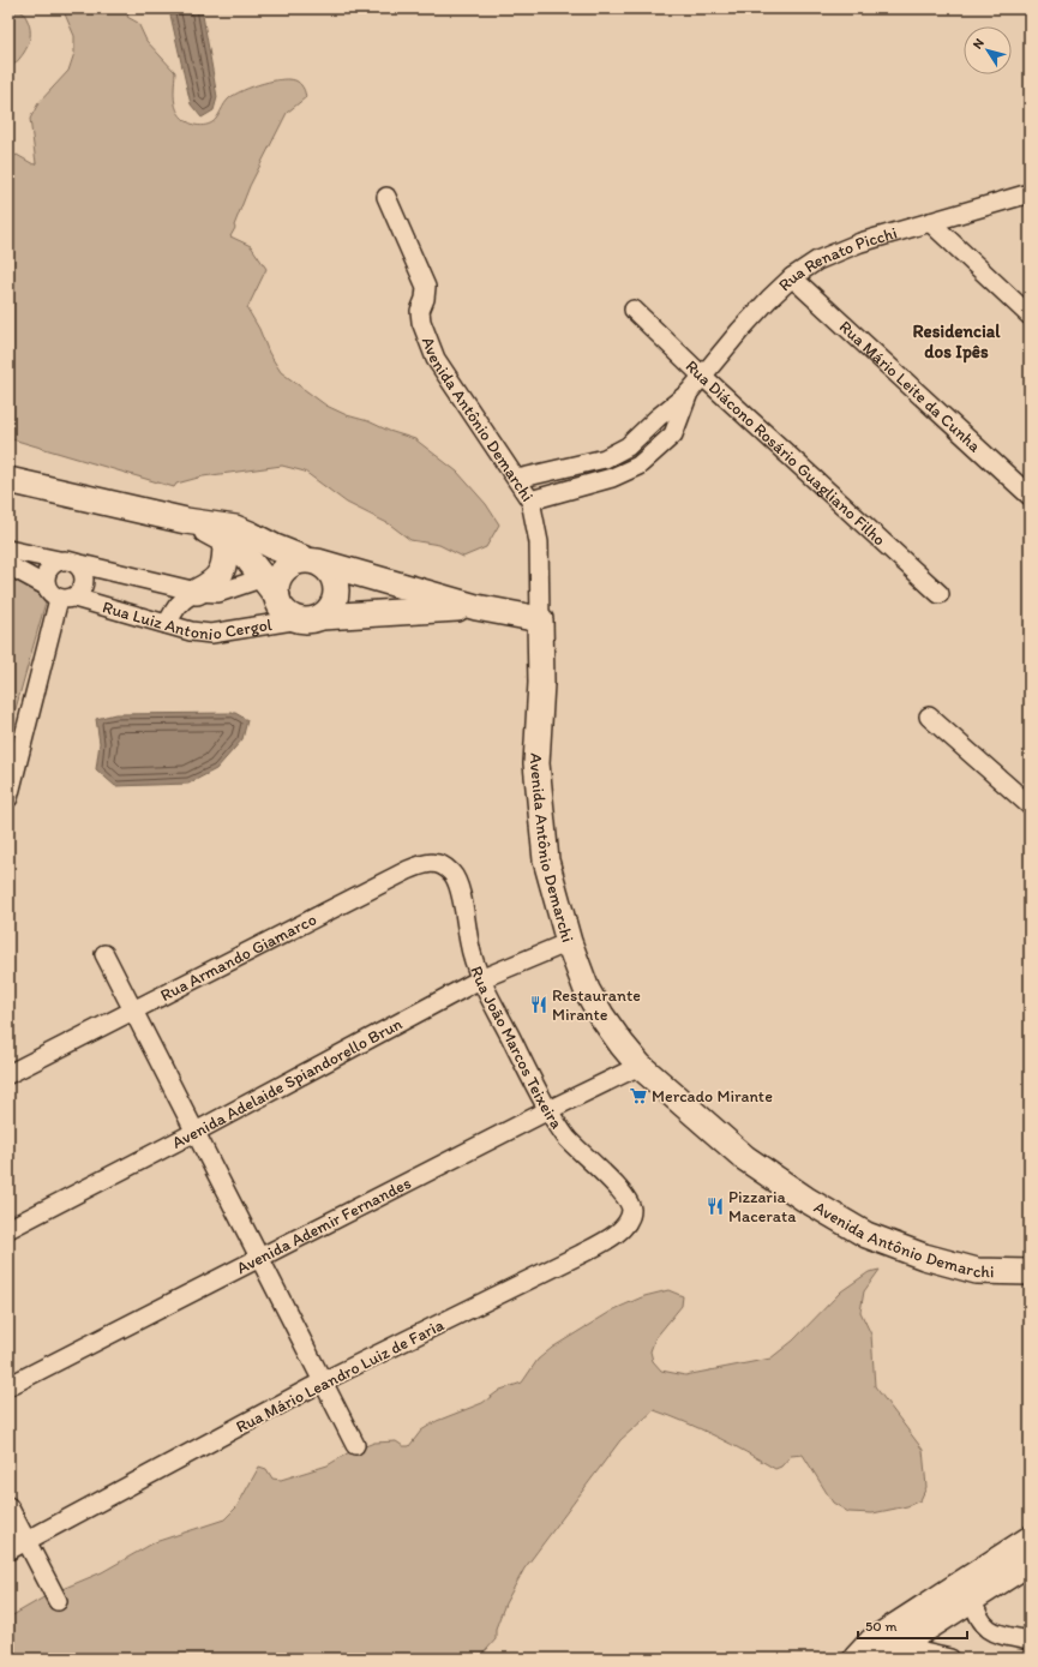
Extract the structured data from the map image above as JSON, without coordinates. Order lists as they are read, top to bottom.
{
  "streets": {
    "street": [
      "Rua Renato Picchi",
      "Rua Mário Leite da Cunha",
      "Avenida Antônio Demarchi",
      "Rua Diácono Rosário Guagliano Filho",
      "Rua Luiz Antonio Cergol",
      "Rua Armando Giamarco",
      "Rua João Marcos Teixeira",
      "Avenida Adelaide Spiandorello Brun",
      "Avenida Ademir Fernandes",
      "Rua Mário Leandro Luiz de Faria"
    ]
  },
  "crossings": [
    ["Rua Renato Picchi", "Rua Mário Leite da Cunha"],
    ["Rua Renato Picchi", "Avenida Antônio Demarchi"],
    ["Rua Renato Picchi", "Rua Diácono Rosário Guagliano Filho"],
    ["Avenida Antônio Demarchi", "Avenida Adelaide Spiandorello Brun"],
    ["Avenida Antônio Demarchi", "Avenida Ademir Fernandes"],
    ["Rua Armando Giamarco", "Rua João Marcos Teixeira"],
    ["Rua João Marcos Teixeira", "Avenida Adelaide Spiandorello Brun"],
    ["Rua João Marcos Teixeira", "Avenida Ademir Fernandes"],
    ["Rua João Marcos Teixeira", "Rua Mário Leandro Luiz de Faria"]
  ],
  "districts": ["Residencial dos Ipês"],
  "places": {
    "restaurant": ["Restaurante Mirante", "Pizzaria Macerata"],
    "supermarket": ["Mercado Mirante"]
  },
  "scale_bar": "50 m",
  "north": "top left"
}
